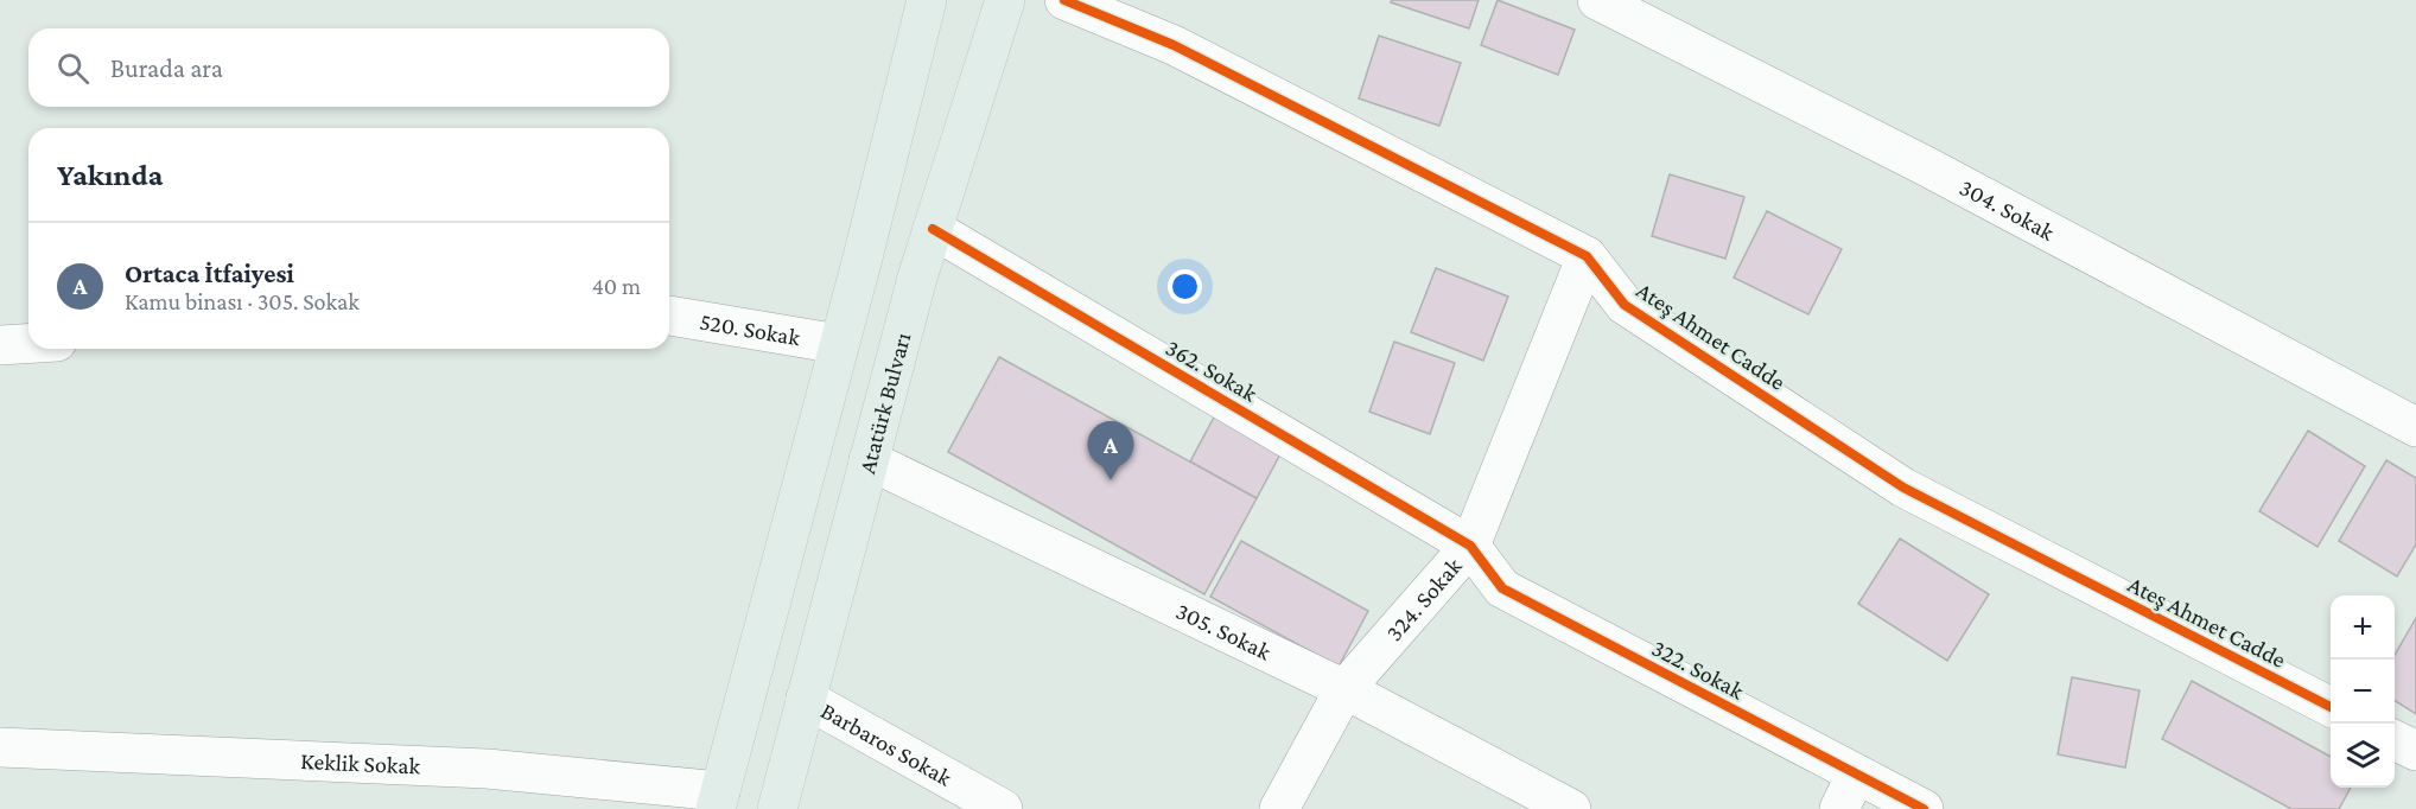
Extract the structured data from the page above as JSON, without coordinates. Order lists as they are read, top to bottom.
{
  "streets": {
    "main road": ["Atatürk Bulvarı"],
    "street": [
      "304. Sokak",
      "520. Sokak",
      "Ateş Ahmet Cadde",
      "362. Sokak",
      "324. Sokak",
      "305. Sokak",
      "322. Sokak",
      "Barbaros Sokak",
      "Keklik Sokak"
    ]
  },
  "crossings": [
    ["Ateş Ahmet Cadde", "324. Sokak"],
    ["362. Sokak", "Atatürk Bulvarı"],
    ["362. Sokak", "324. Sokak"],
    ["362. Sokak", "322. Sokak"],
    ["Atatürk Bulvarı", "305. Sokak"],
    ["Atatürk Bulvarı", "Barbaros Sokak"],
    ["324. Sokak", "305. Sokak"],
    ["324. Sokak", "322. Sokak"]
  ],
  "page": {
    "search": "Burada ara",
    "heading": "Yakında",
    "list": [
      {
        "mark": "A",
        "name": "Ortaca İtfaiyesi",
        "note": "Kamu binası · 305. Sokak",
        "value": "40 m"
      }
    ],
    "pins": "A",
    "map_buttons": ["+", "−"]
  }
}
